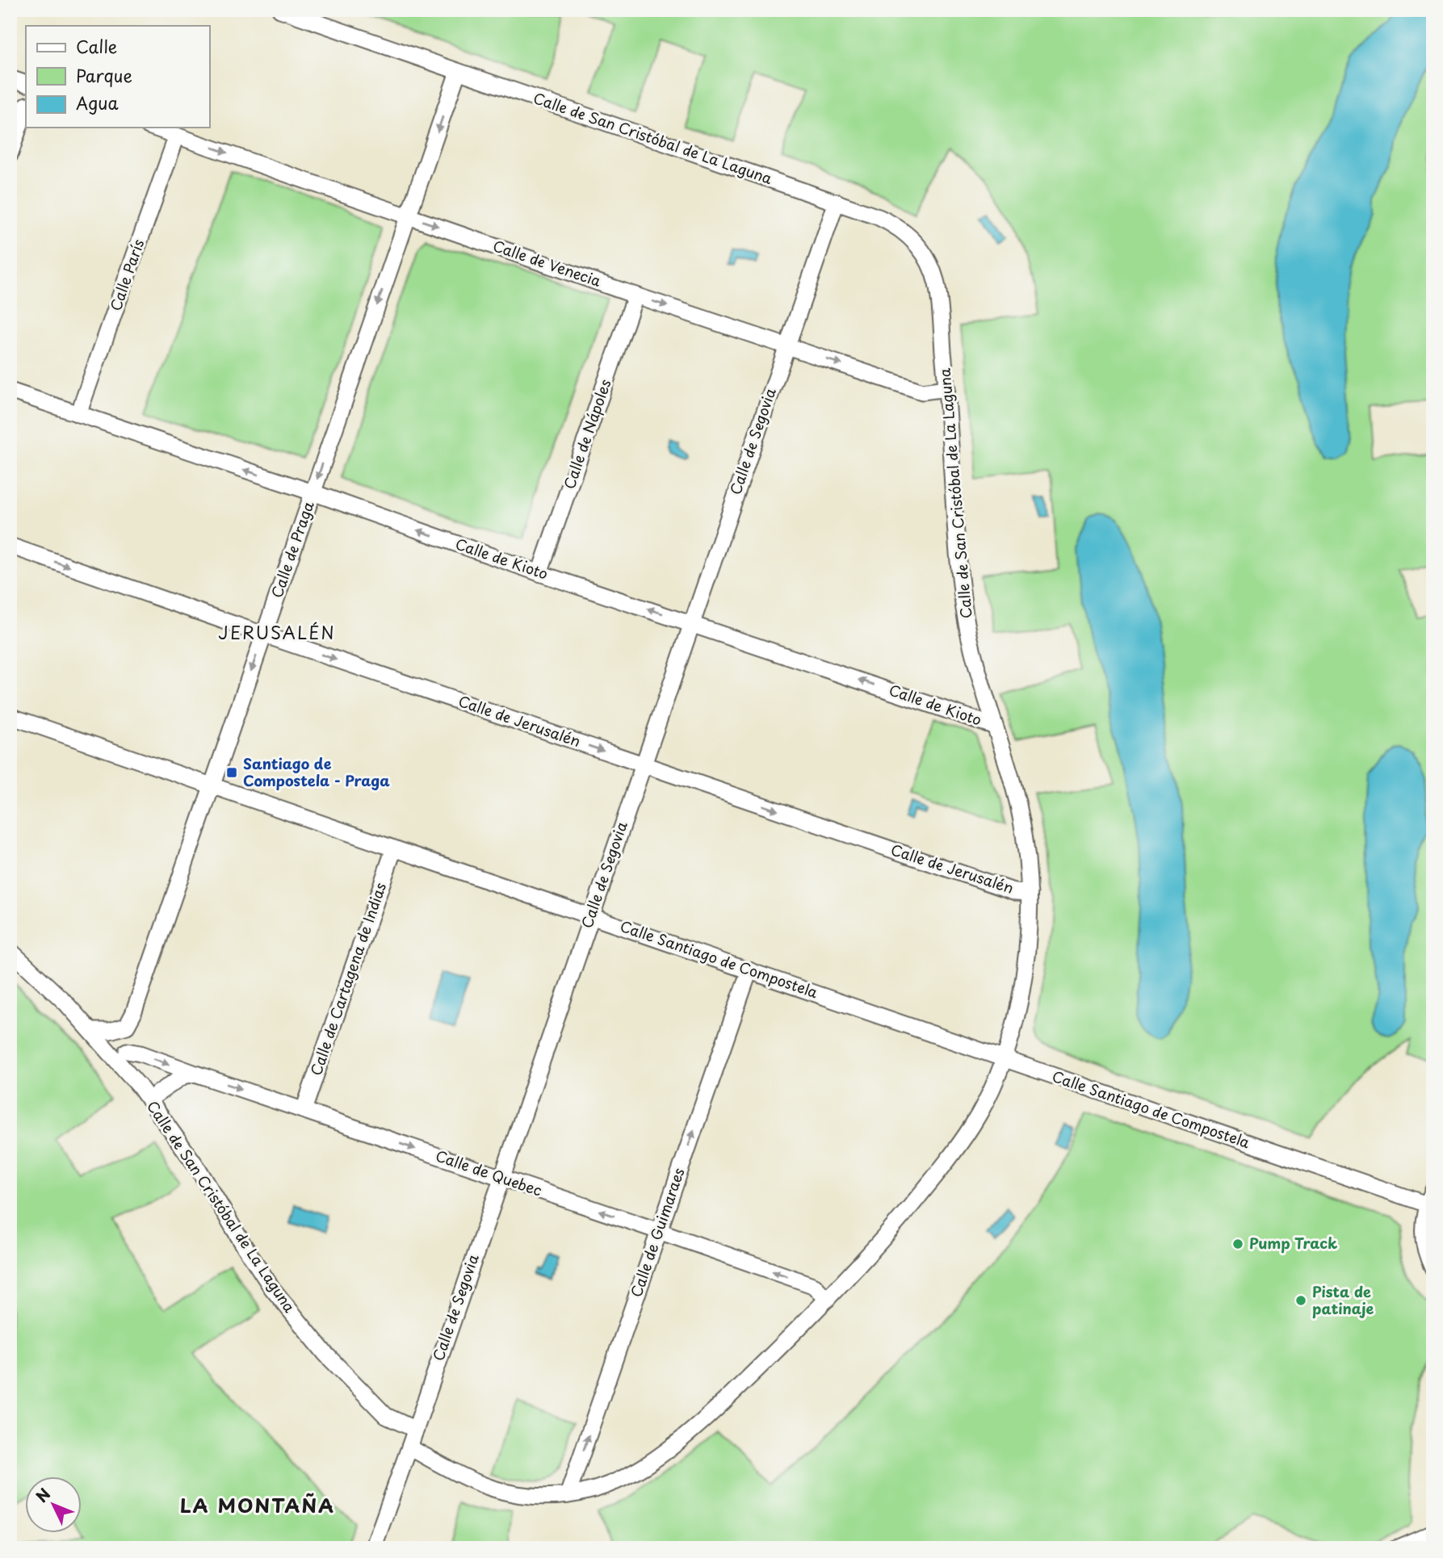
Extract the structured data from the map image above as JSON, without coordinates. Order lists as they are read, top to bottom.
{
  "streets": {
    "street": [
      "Calle de San Cristóbal de La Laguna",
      "Calle de Venecia",
      "Calle París",
      "Calle de Nápoles",
      "Calle de Segovia",
      "Calle de Praga",
      "Calle de Kioto",
      "Calle de Jerusalén",
      "Calle Santiago de Compostela",
      "Calle de Cartagena de Indias",
      "Calle de Quebec",
      "Calle de Guimaraes"
    ]
  },
  "crossings": [
    ["Calle de San Cristóbal de La Laguna", "Calle de Venecia"],
    ["Calle de San Cristóbal de La Laguna", "Calle de Segovia"],
    ["Calle de San Cristóbal de La Laguna", "Calle de Praga"],
    ["Calle de San Cristóbal de La Laguna", "Calle de Kioto"],
    ["Calle de San Cristóbal de La Laguna", "Calle de Jerusalén"],
    ["Calle de San Cristóbal de La Laguna", "Calle Santiago de Compostela"],
    ["Calle de San Cristóbal de La Laguna", "Calle de Quebec"],
    ["Calle de San Cristóbal de La Laguna", "Calle de Guimaraes"],
    ["Calle de Venecia", "Calle París"],
    ["Calle de Venecia", "Calle de Nápoles"],
    ["Calle de Venecia", "Calle de Segovia"],
    ["Calle de Venecia", "Calle de Praga"],
    ["Calle París", "Calle de Kioto"],
    ["Calle de Nápoles", "Calle de Kioto"],
    ["Calle de Segovia", "Calle de Kioto"],
    ["Calle de Segovia", "Calle de Jerusalén"],
    ["Calle de Segovia", "Calle Santiago de Compostela"],
    ["Calle de Segovia", "Calle de Quebec"],
    ["Calle de Praga", "Calle de Kioto"],
    ["Calle de Praga", "Calle de Jerusalén"],
    ["Calle de Praga", "Calle Santiago de Compostela"],
    ["Calle Santiago de Compostela", "Calle de Cartagena de Indias"],
    ["Calle Santiago de Compostela", "Calle de Guimaraes"],
    ["Calle de Cartagena de Indias", "Calle de Quebec"],
    ["Calle de Quebec", "Calle de Guimaraes"]
  ],
  "one_way": [
    "Calle de Venecia",
    "Calle de Praga",
    "Calle de Kioto",
    "Calle de Jerusalén",
    "Calle de Guimaraes"
  ],
  "districts": ["JERUSALÉN", "LA MONTAÑA"],
  "places": {
    "transit": ["Santiago de Compostela - Praga"],
    "other": ["Pump Track", "Pista de patinaje"]
  },
  "legend": ["Calle", "Parque", "Agua"],
  "north": "top left"
}
